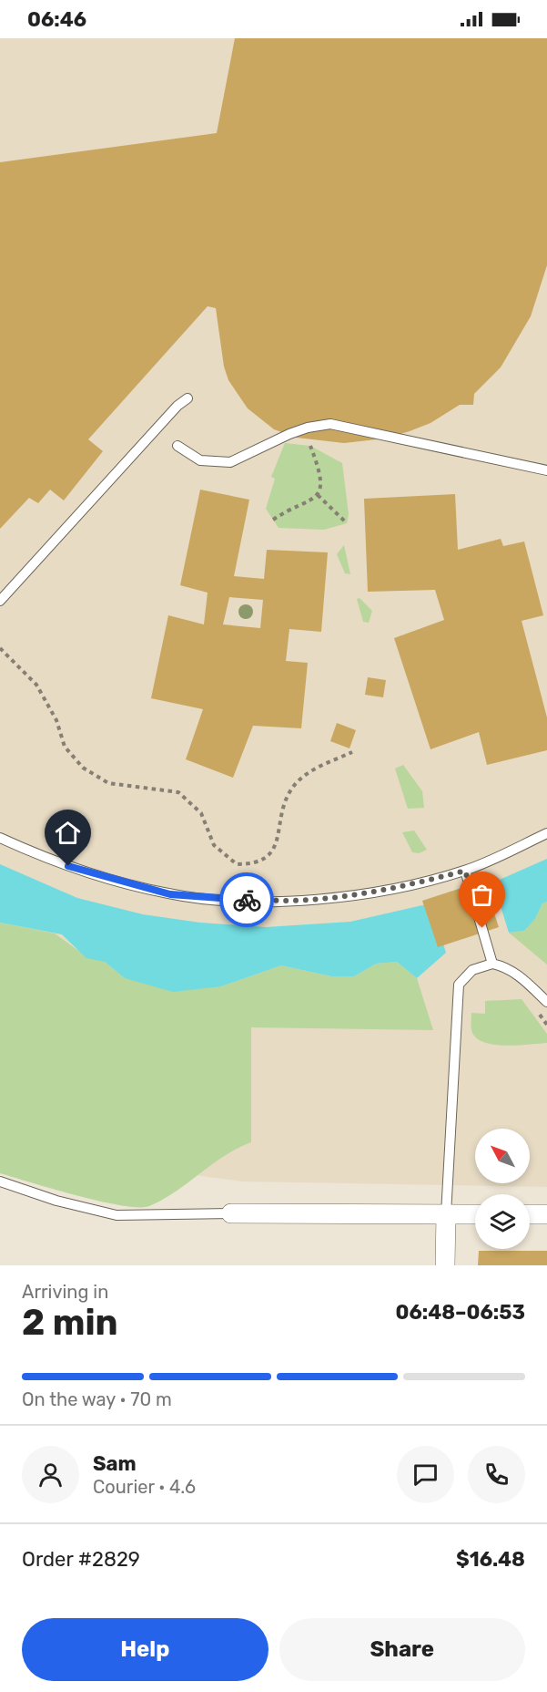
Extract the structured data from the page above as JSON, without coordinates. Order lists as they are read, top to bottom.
{
  "north": "top left",
  "page": {
    "status": "06:46",
    "heading": ["2 min", "Arriving in", "06:48–06:53"],
    "panel": [
      "Sam",
      "Courier · 4.6",
      "Order #2829",
      "$16.48"
    ],
    "bar": "On the way · 70 m",
    "buttons": ["Help", "Share"]
  }
}
